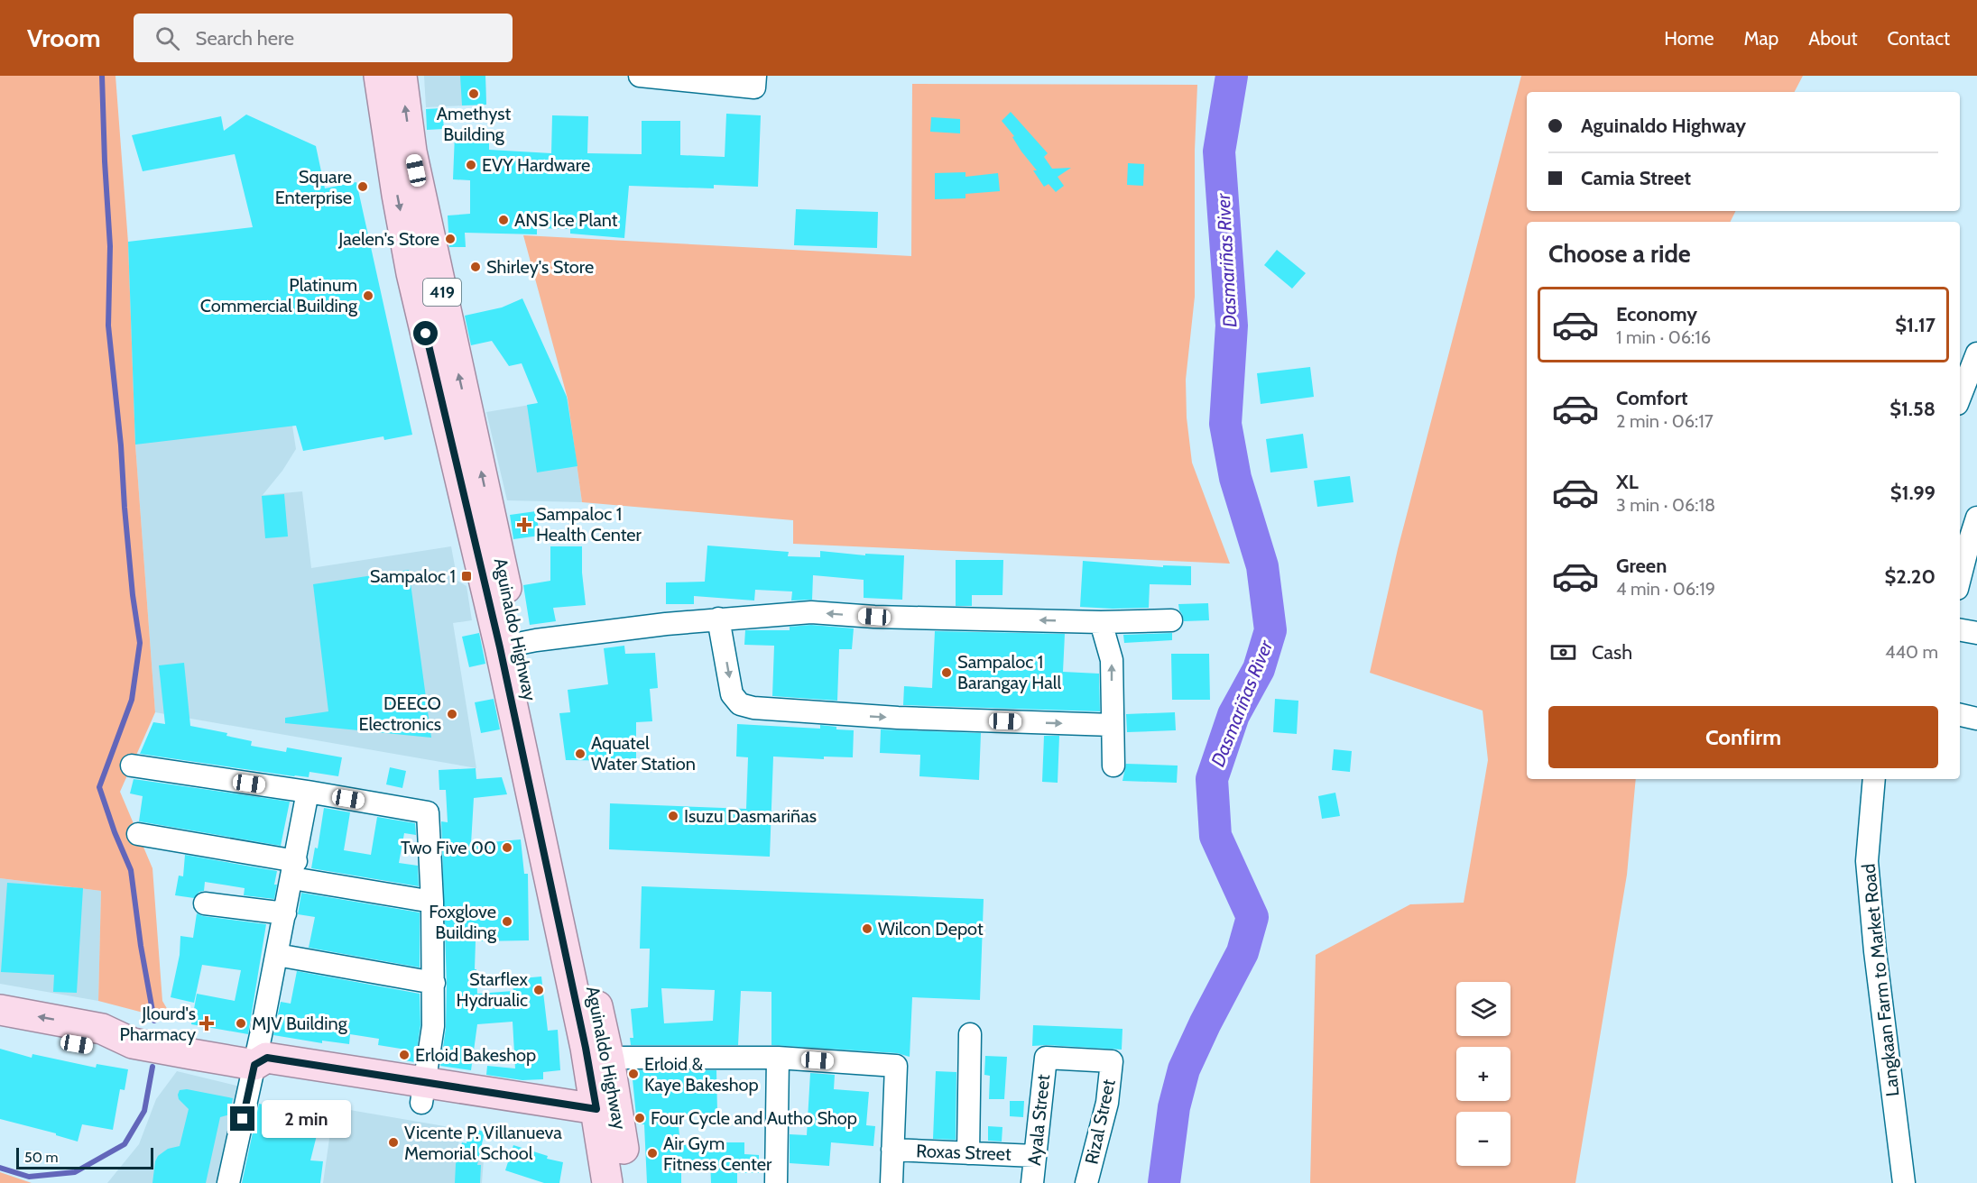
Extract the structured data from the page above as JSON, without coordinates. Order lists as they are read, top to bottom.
{
  "streets": {
    "main road": ["419", "Aguinaldo Highway"],
    "street": [
      "Langkaan Farm to Market Road",
      "Ayala Street",
      "Rizal Street",
      "Roxas Street"
    ]
  },
  "crossings": [
    ["Ayala Street", "Rizal Street"],
    ["Ayala Street", "Roxas Street"]
  ],
  "water": ["Dasmariñas River"],
  "places": {
    "other": [
      "Amethyst Building",
      "EVY Hardware",
      "Square Enterprise",
      "ANS Ice Plant",
      "Jaelen's Store",
      "Shirley's Store",
      "Platinum Commercial Building",
      "Sampaloc 1 Barangay Hall",
      "DEECO Electronics",
      "Aquatel Water Station",
      "Isuzu Dasmariñas",
      "Two Five 00",
      "Foxglove Building",
      "Wilcon Depot",
      "Starflex Hydrualic",
      "MJV Building",
      "Erloid Bakeshop",
      "Erloid & Kaye Bakeshop",
      "Four Cycle and Autho Shop",
      "Vicente P. Villanueva Memorial School",
      "Air Gym Fitness Center"
    ],
    "health": ["Sampaloc 1 Health Center", "Jlourd's Pharmacy"],
    "transit": ["Sampaloc 1"]
  },
  "scale_bar": "50 m",
  "page": {
    "header": "Vroom",
    "search": "Search here",
    "nav": [
      "Home",
      "Map",
      "About",
      "Contact"
    ],
    "banner": ["Aguinaldo Highway", "Camia Street"],
    "heading": "Choose a ride",
    "list": [
      {
        "name": "Economy",
        "note": "1 min · 06:16",
        "value": "$1.17"
      },
      {
        "name": "Comfort",
        "note": "2 min · 06:17",
        "value": "$1.58"
      },
      {
        "name": "XL",
        "note": "3 min · 06:18",
        "value": "$1.99"
      },
      {
        "name": "Green",
        "note": "4 min · 06:19",
        "value": "$2.20"
      }
    ],
    "pay": ["Cash", "440 m"],
    "buttons": "Confirm",
    "map_buttons": ["+", "−"],
    "bubble": "2 min",
    "scale": "50 m"
  }
}
